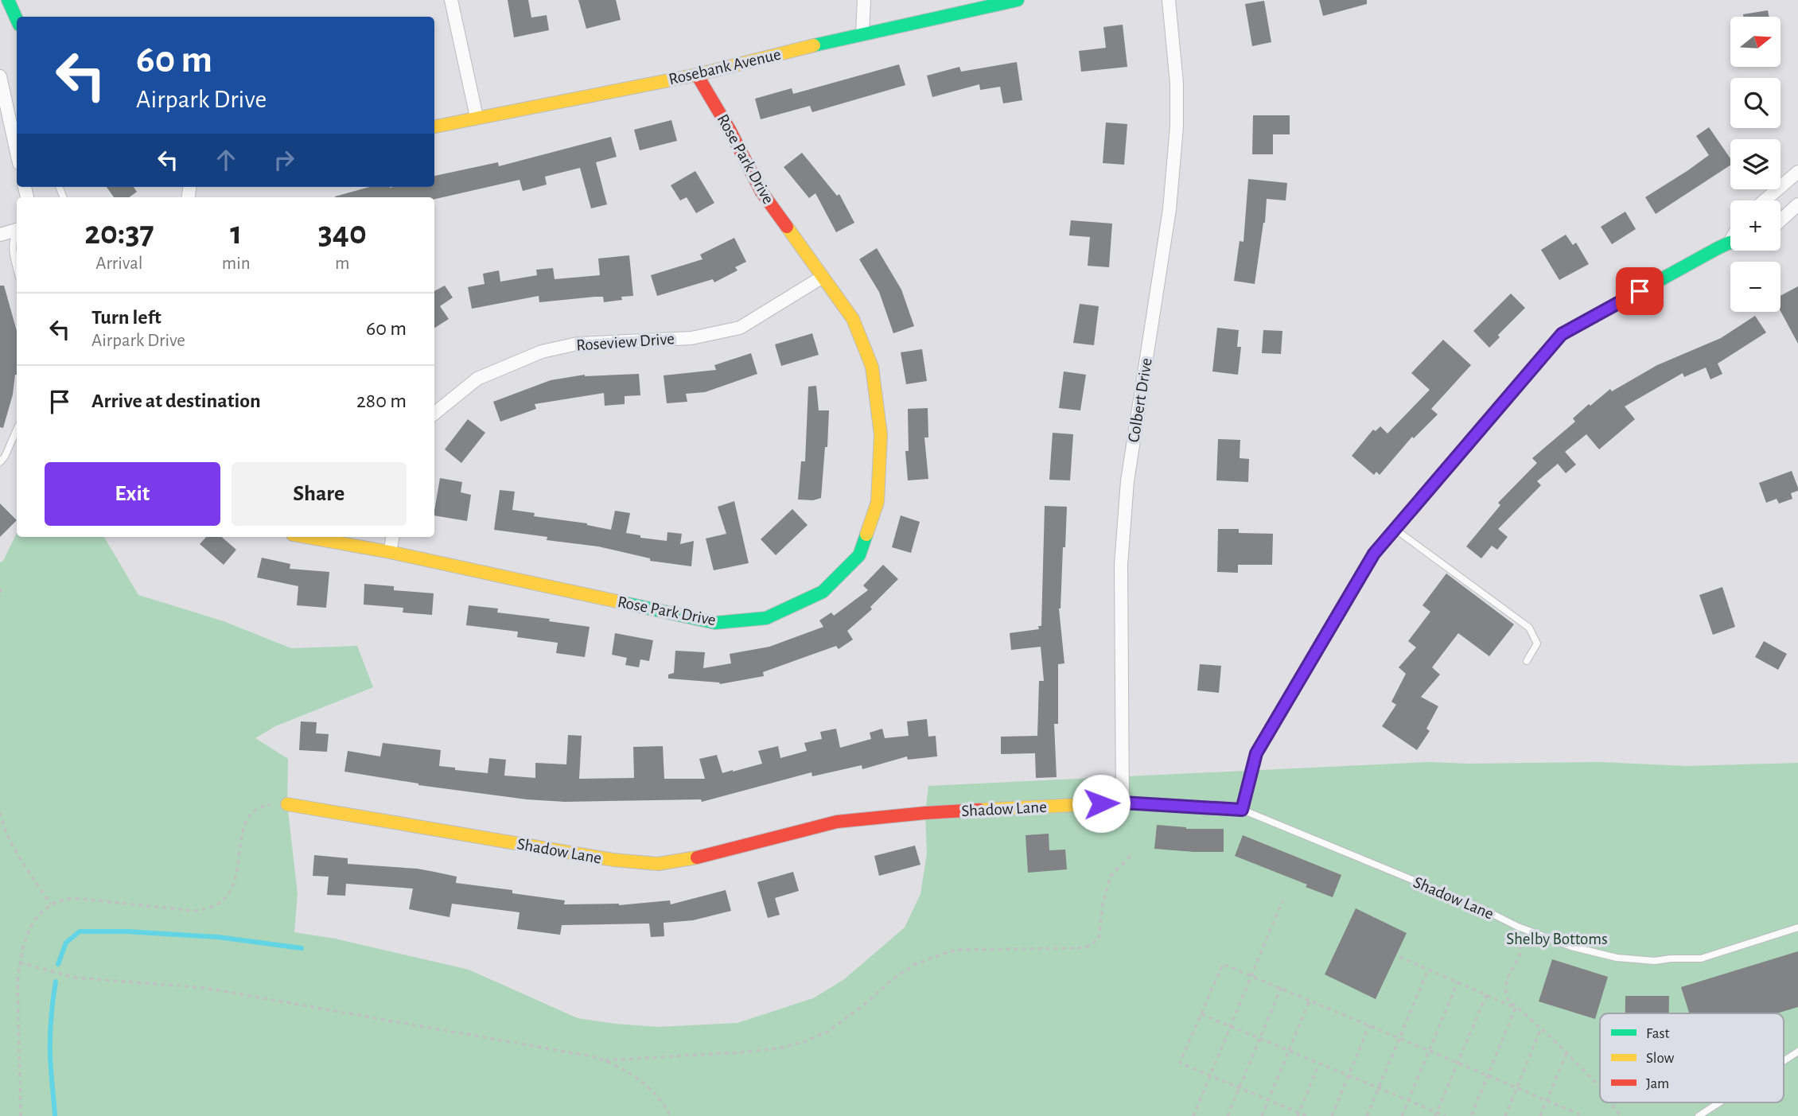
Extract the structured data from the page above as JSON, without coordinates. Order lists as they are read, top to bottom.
{
  "streets": {
    "street": [
      "Rosebank Avenue",
      "Rose Park Drive",
      "Roseview Drive",
      "Colbert Drive",
      "Shadow Lane"
    ]
  },
  "crossings": [
    ["Rosebank Avenue", "Rose Park Drive"],
    ["Rose Park Drive", "Roseview Drive"],
    ["Colbert Drive", "Shadow Lane"]
  ],
  "parks": ["Shelby Bottoms"],
  "legend": ["Fast", "Slow", "Jam"],
  "north": "right",
  "page": {
    "map_buttons": ["+", "−"],
    "turn": ["60 m", "Airpark Drive"],
    "eta": [
      "20:37",
      "Arrival",
      "1",
      "min",
      "340",
      "m"
    ],
    "list": [
      {
        "name": "Turn left",
        "note": "Airpark Drive",
        "value": "60 m"
      },
      {
        "name": "Arrive at destination",
        "value": "280 m"
      }
    ],
    "buttons": ["Exit", "Share"]
  }
}
